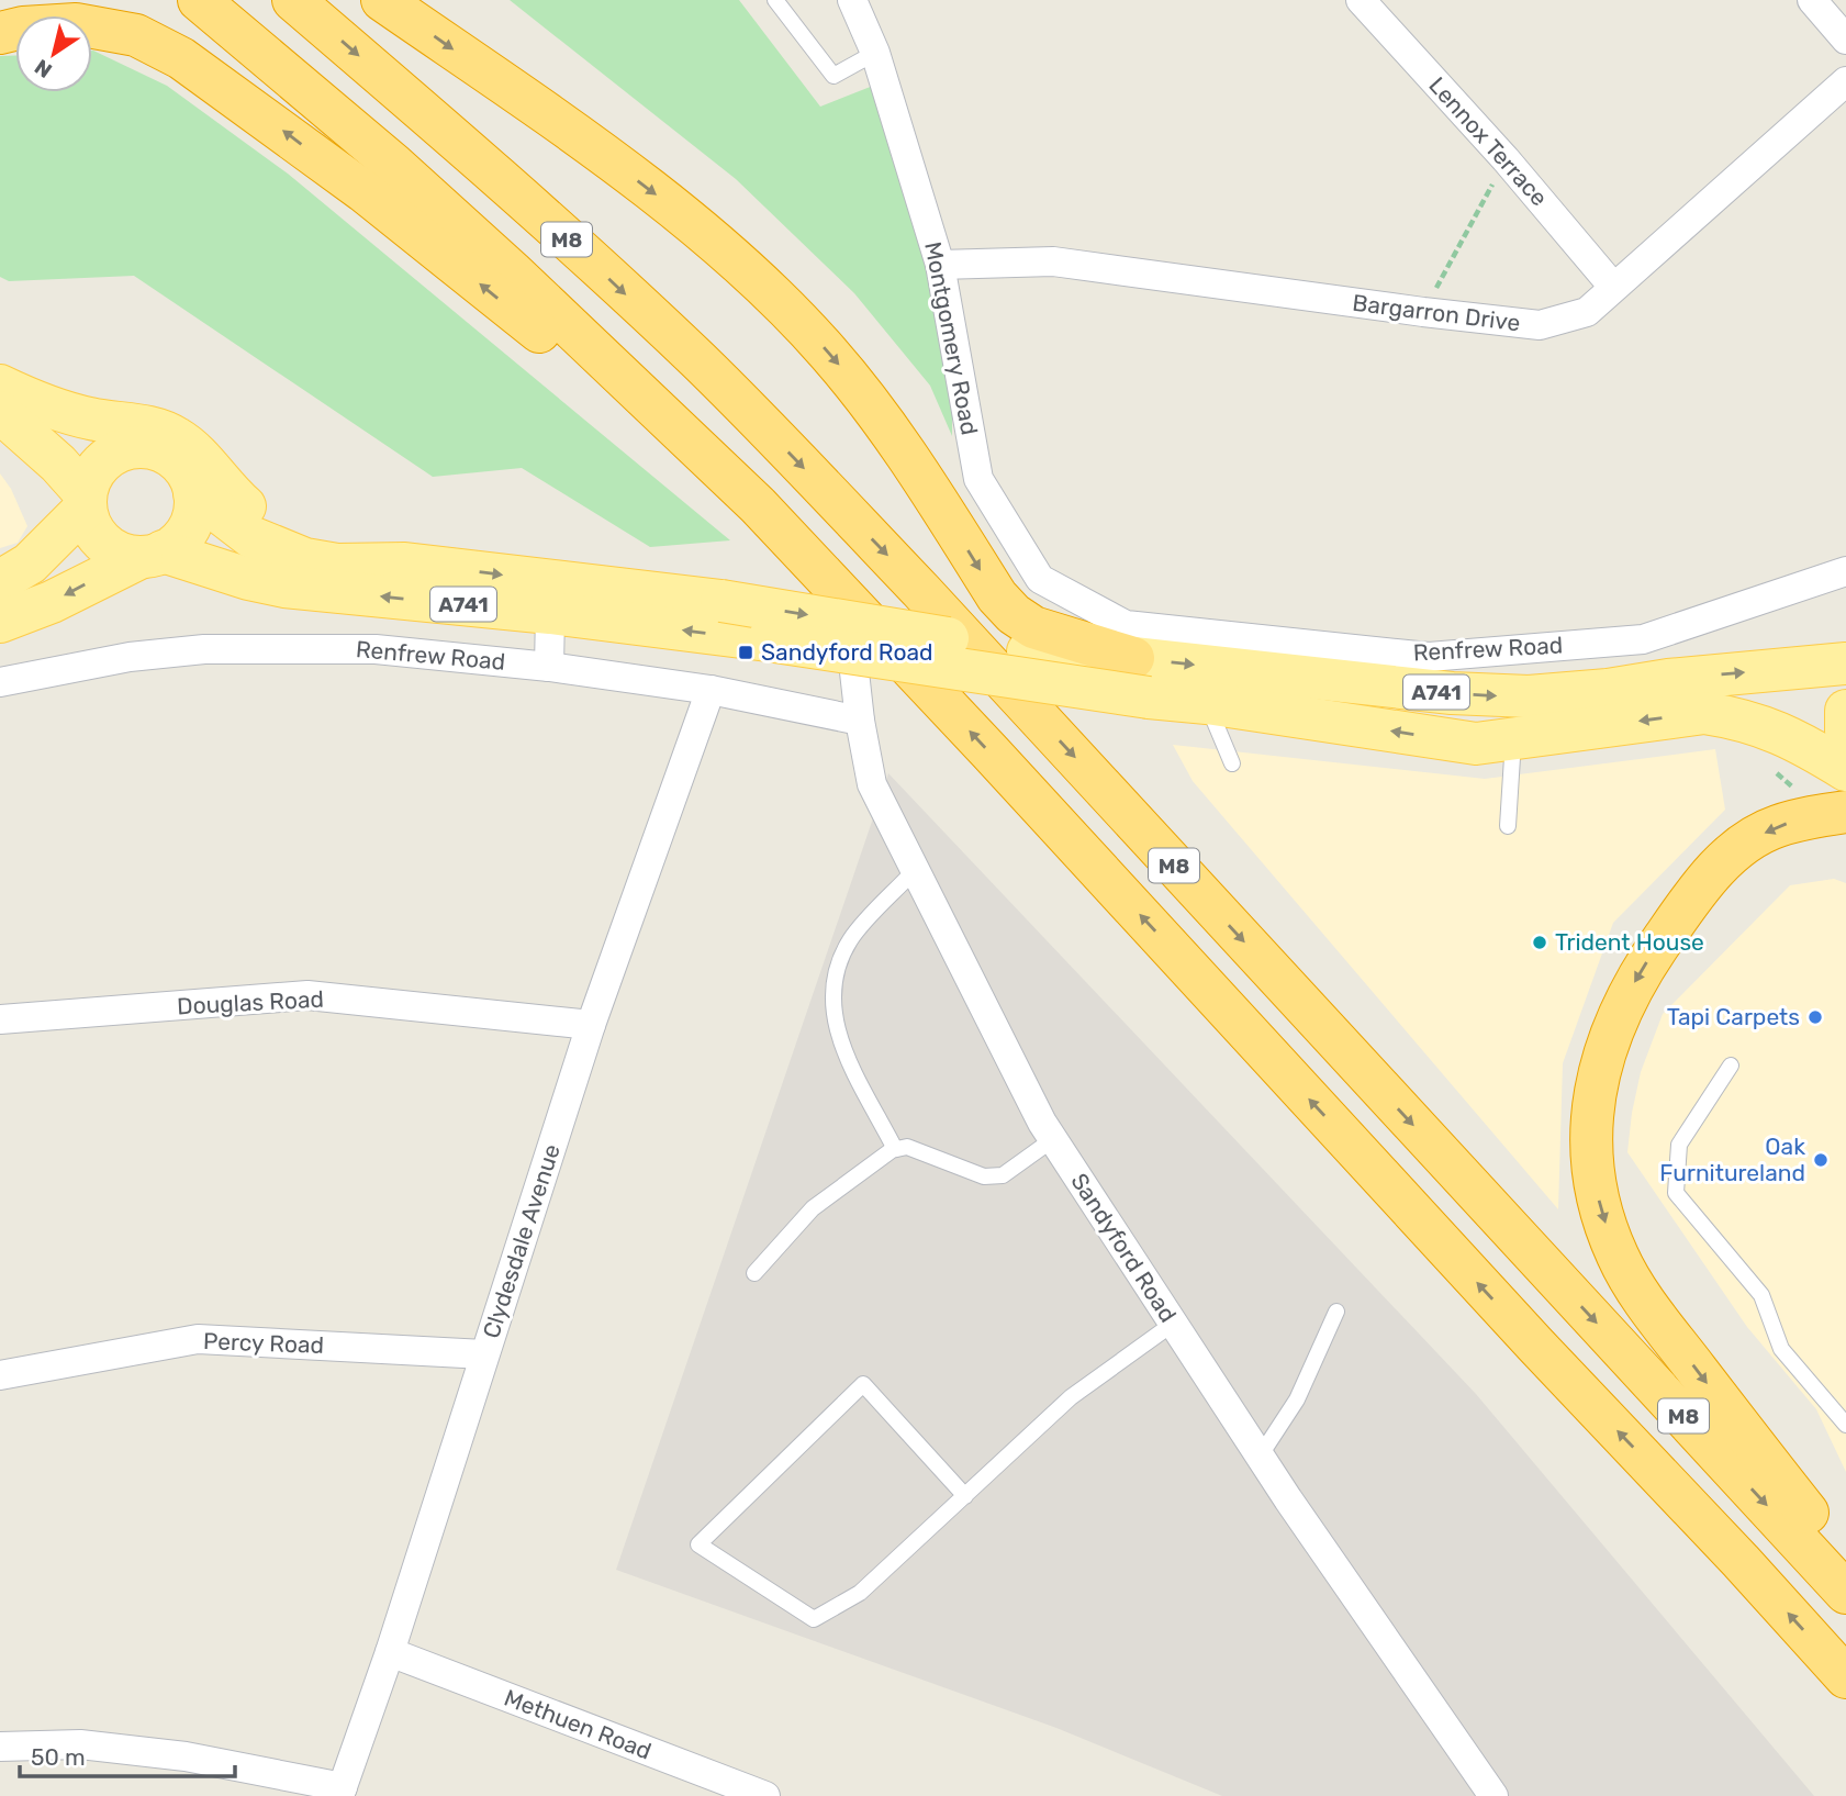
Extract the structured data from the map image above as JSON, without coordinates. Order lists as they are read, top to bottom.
{
  "streets": {
    "highway": ["M8"],
    "main road": ["A741"],
    "street": [
      "Lennox Terrace",
      "Bargarron Drive",
      "Montgomery Road",
      "Renfrew Road",
      "Douglas Road",
      "Clydesdale Avenue",
      "Sandyford Road",
      "Percy Road",
      "Methuen Road"
    ]
  },
  "crossings": [
    ["Lennox Terrace", "Bargarron Drive"],
    ["Bargarron Drive", "Montgomery Road"],
    ["Montgomery Road", "Renfrew Road"],
    ["A741", "Sandyford Road"],
    ["Renfrew Road", "Clydesdale Avenue"],
    ["Renfrew Road", "Sandyford Road"],
    ["Douglas Road", "Clydesdale Avenue"],
    ["Clydesdale Avenue", "Percy Road"],
    ["Clydesdale Avenue", "Methuen Road"]
  ],
  "places": {
    "transit": ["Sandyford Road"],
    "other": ["Trident House", "Tapi Carpets", "Oak Furnitureland"]
  },
  "scale_bar": "50 m",
  "north": "bottom left"
}
